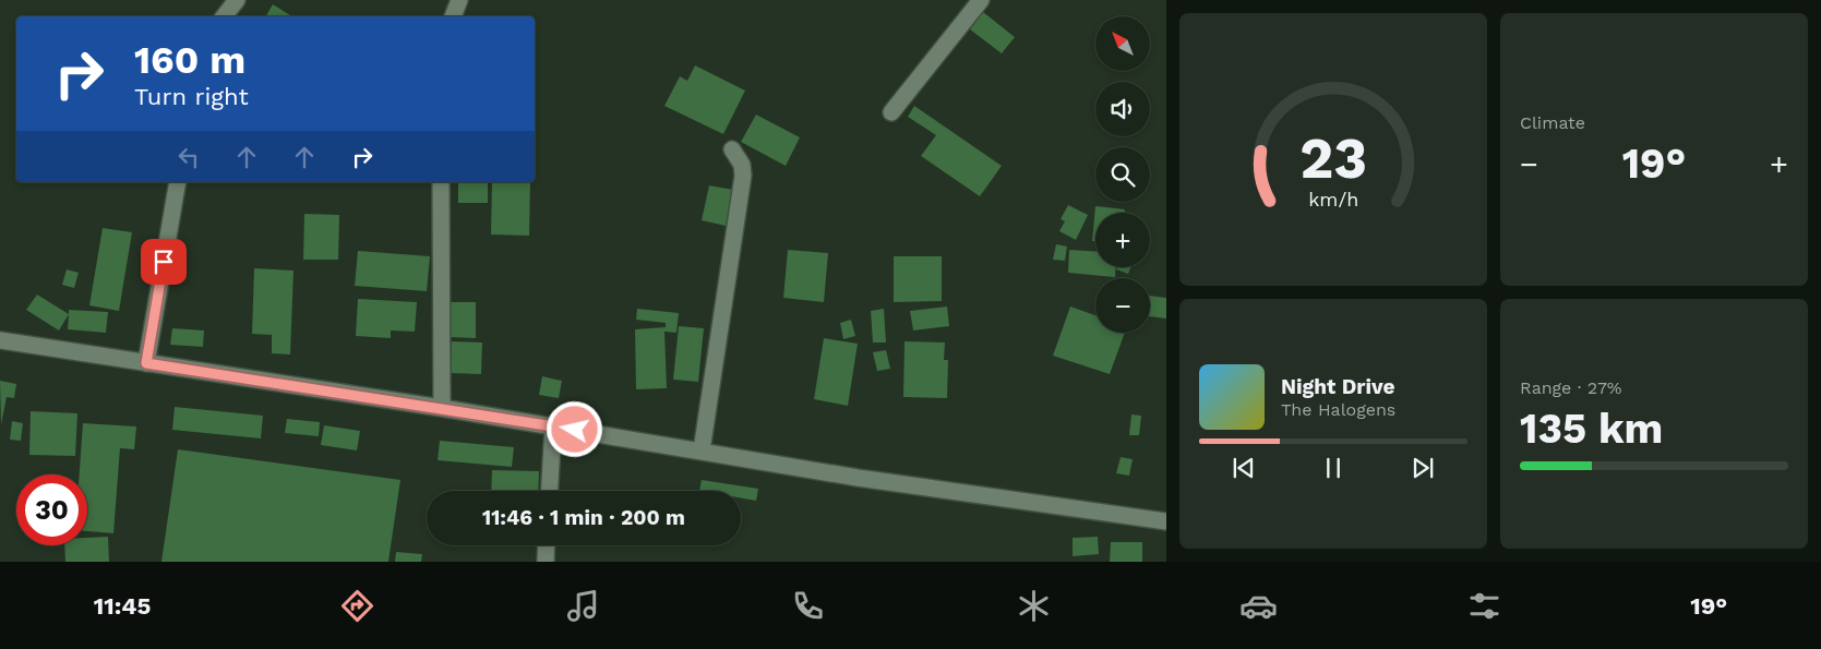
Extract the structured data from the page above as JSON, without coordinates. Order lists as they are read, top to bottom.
{
  "north": "top left",
  "page": {
    "tile": [
      "Climate",
      ["Range · 27%", "135 km"]
    ],
    "map_buttons": ["+", "−"],
    "turn": ["160 m", "Turn right"],
    "heat": ["−", "19°", "+"],
    "song": ["Night Drive", "The Halogens"],
    "limit": "30",
    "trip": "11:46 · 1 min · 200 m",
    "tabs": ["11:45", "19°"],
    "gauge": ["23", "km/h"]
  }
}
